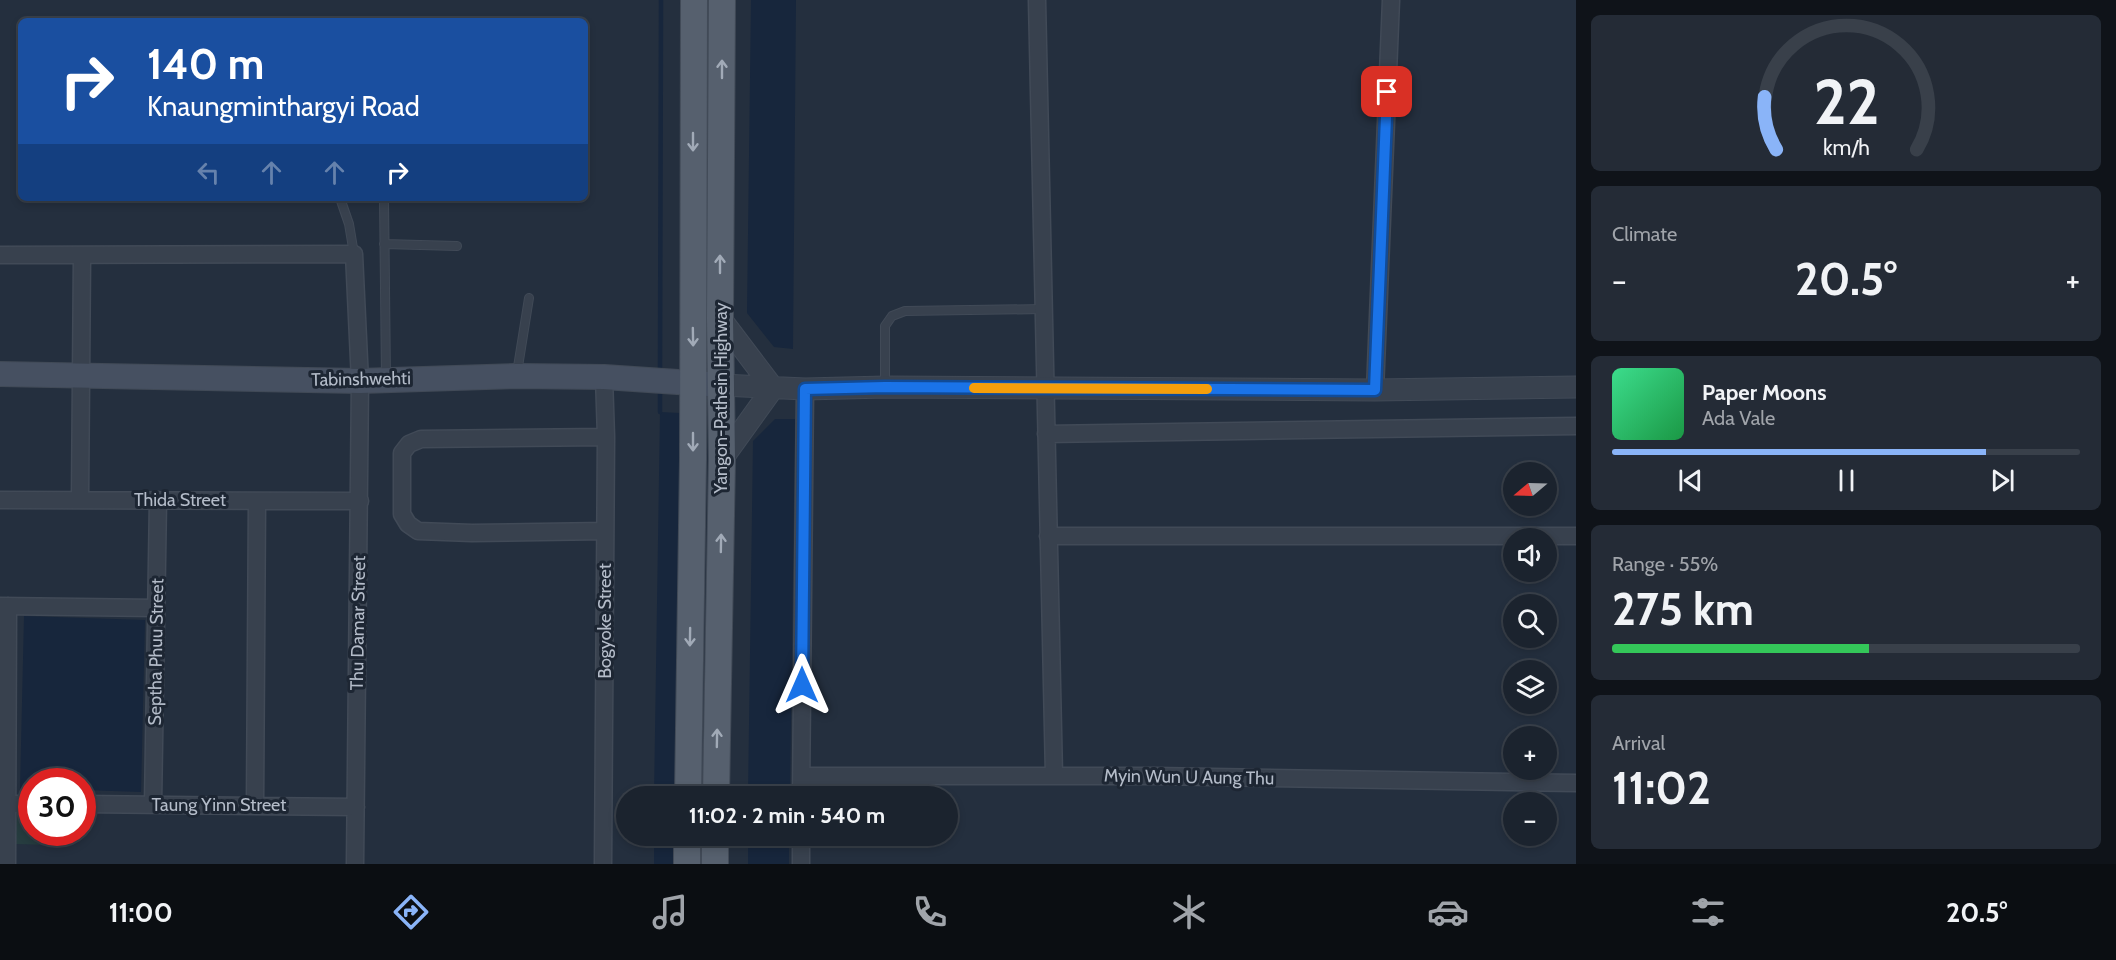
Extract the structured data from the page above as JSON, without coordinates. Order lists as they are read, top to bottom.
{
  "streets": {
    "main road": ["Tabinshwehti", "Yangon-Pathein Highway"],
    "street": [
      "Thida Street",
      "Bogyoke Street",
      "Thu Damar Street",
      "Septha Phuu Street",
      "Myin Wun U Aung Thu",
      "Taung Yinn Street"
    ]
  },
  "crossings": [
    ["Tabinshwehti", "Yangon-Pathein Highway"],
    ["Tabinshwehti", "Bogyoke Street"],
    ["Tabinshwehti", "Thu Damar Street"],
    ["Thida Street", "Thu Damar Street"],
    ["Thida Street", "Septha Phuu Street"],
    ["Thu Damar Street", "Taung Yinn Street"],
    ["Septha Phuu Street", "Taung Yinn Street"]
  ],
  "north": "left",
  "page": {
    "turn": ["140 m", "Knaungminthargyi Road"],
    "tile": [
      "Climate",
      ["Range · 55%", "275 km"],
      ["Arrival", "11:02"]
    ],
    "heat": ["−", "20.5°", "+"],
    "song": ["Paper Moons", "Ada Vale"],
    "map_buttons": ["+", "−"],
    "limit": "30",
    "trip": "11:02 · 2 min · 540 m",
    "tabs": ["11:00", "20.5°"],
    "gauge": ["22", "km/h"]
  }
}
